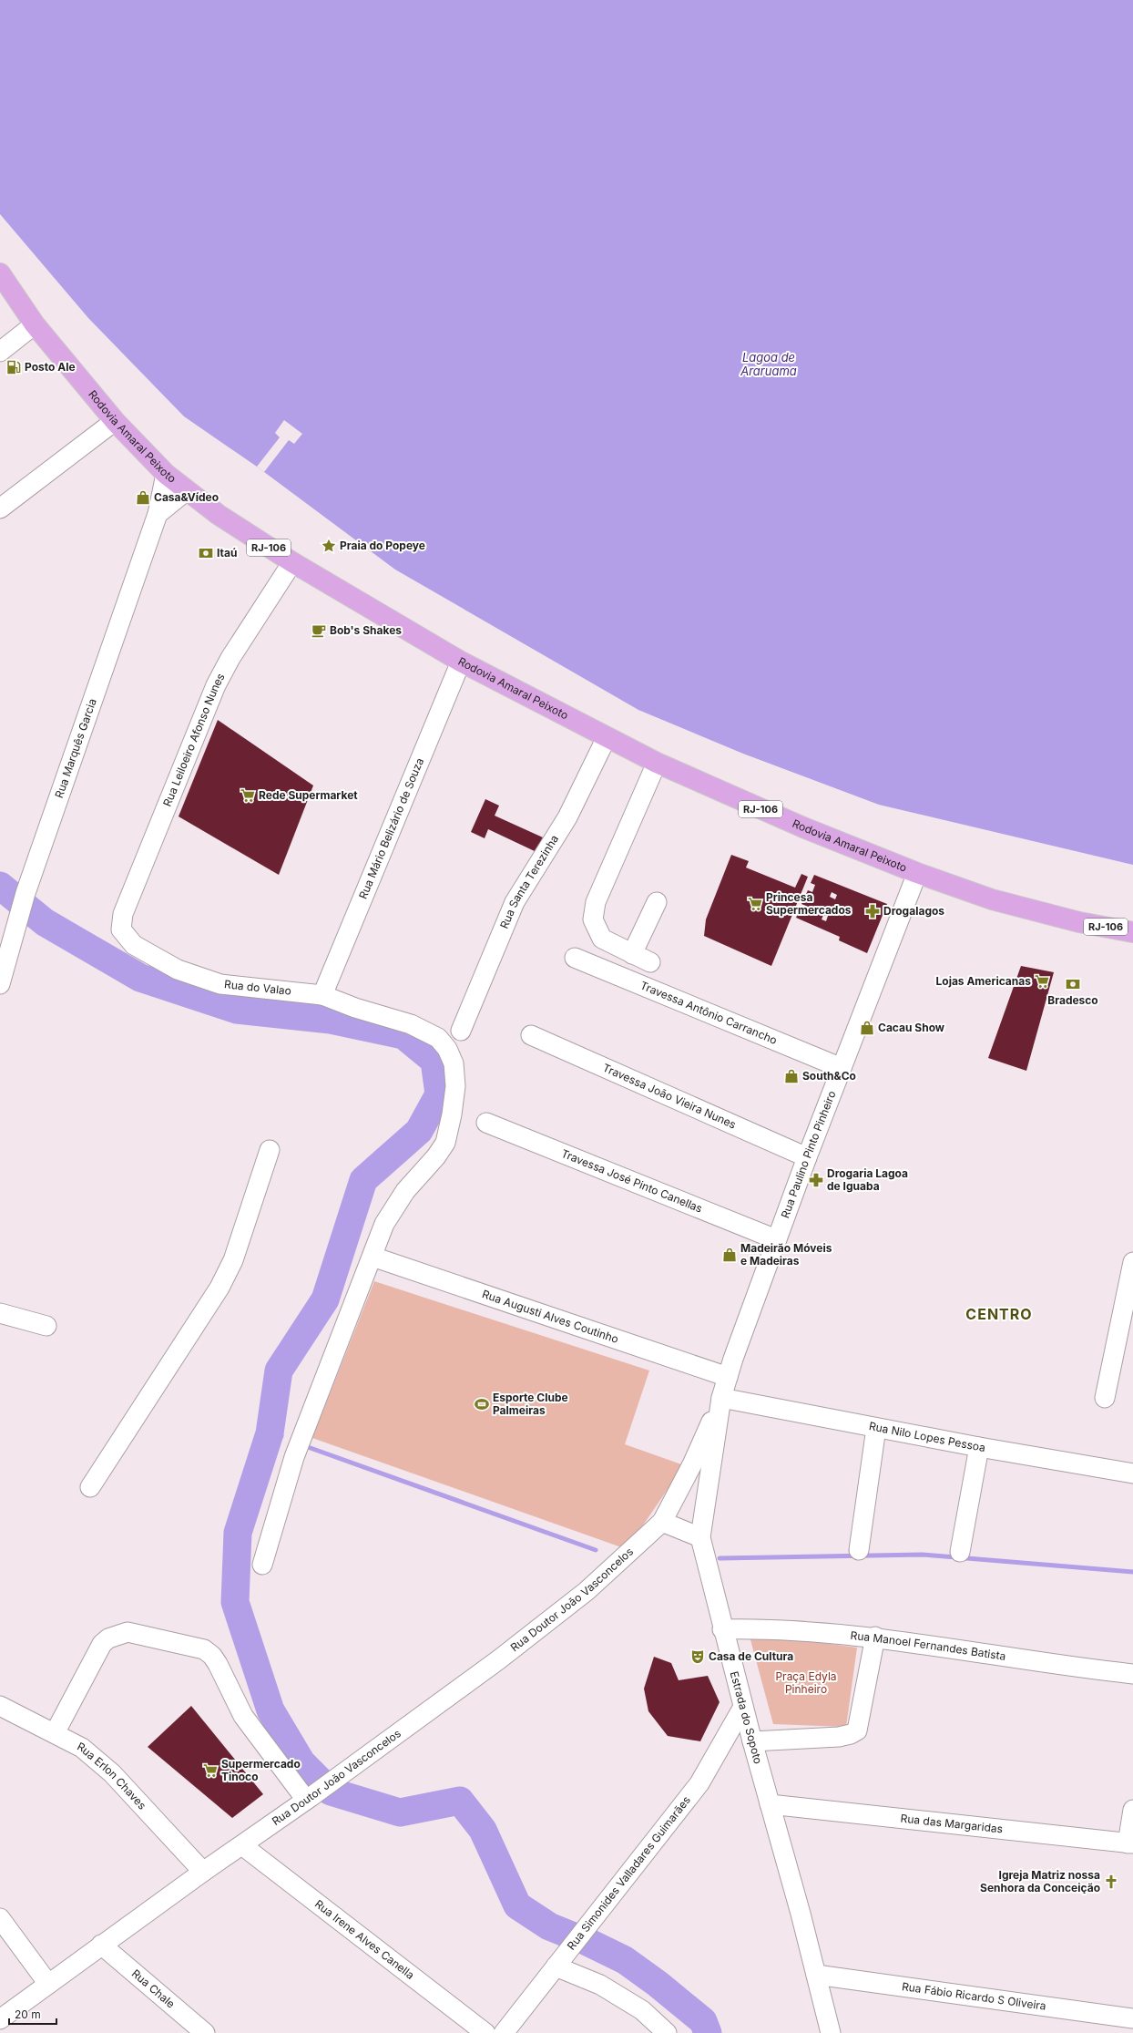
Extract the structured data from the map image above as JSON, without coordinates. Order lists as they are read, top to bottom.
{
  "streets": {
    "highway": ["Rodovia Amaral Peixoto", "RJ-106"],
    "street": [
      "Rua Leiloeiro Afonso Nunes",
      "Rua Marquês Garcia",
      "Rua Mário Belizário de Souza",
      "Rua Santa Terezinha",
      "Rua do Valao",
      "Travessa Antônio Carrancho",
      "Travessa João Vieira Nunes",
      "Rua Paulino Pinto Pinheiro",
      "Travessa José Pinto Canellas",
      "Rua Augusti Alves Coutinho",
      "Rua Nilo Lopes Pessoa",
      "Rua Doutor João Vasconcelos",
      "Rua Manoel Fernandes Batista",
      "Estrada do Sopoto",
      "Rua Erlon Chaves",
      "Rua das Margaridas",
      "Rua Simonides Valladares Guimarães",
      "Rua Irene Alves Canella",
      "Rua Chale",
      "Rua Fábio Ricardo S Oliveira"
    ]
  },
  "crossings": [
    ["Rodovia Amaral Peixoto", "Rua Leiloeiro Afonso Nunes"],
    ["Rodovia Amaral Peixoto", "Rua Marquês Garcia"],
    ["Rodovia Amaral Peixoto", "Rua Mário Belizário de Souza"],
    ["Rodovia Amaral Peixoto", "Rua Santa Terezinha"],
    ["Rodovia Amaral Peixoto", "Rua Paulino Pinto Pinheiro"],
    ["Rua Leiloeiro Afonso Nunes", "Rua do Valao"],
    ["Rua Mário Belizário de Souza", "Rua do Valao"],
    ["Rua do Valao", "Rua Augusti Alves Coutinho"],
    ["Travessa Antônio Carrancho", "Rua Paulino Pinto Pinheiro"],
    ["Travessa João Vieira Nunes", "Rua Paulino Pinto Pinheiro"],
    ["Rua Paulino Pinto Pinheiro", "Travessa José Pinto Canellas"],
    ["Rua Paulino Pinto Pinheiro", "Rua Augusti Alves Coutinho"],
    ["Rua Paulino Pinto Pinheiro", "Estrada do Sopoto"],
    ["Rua Augusti Alves Coutinho", "Estrada do Sopoto"],
    ["Rua Nilo Lopes Pessoa", "Estrada do Sopoto"],
    ["Rua Doutor João Vasconcelos", "Rua Erlon Chaves"],
    ["Rua Doutor João Vasconcelos", "Rua Irene Alves Canella"],
    ["Rua Doutor João Vasconcelos", "Rua Chale"],
    ["Rua Manoel Fernandes Batista", "Estrada do Sopoto"],
    ["Estrada do Sopoto", "Rua das Margaridas"],
    ["Estrada do Sopoto", "Rua Simonides Valladares Guimarães"],
    ["Estrada do Sopoto", "Rua Fábio Ricardo S Oliveira"]
  ],
  "districts": ["CENTRO"],
  "water": ["Lagoa de Araruama"],
  "parks": ["Praça Edyla Pinheiro"],
  "places": {
    "fuel station": ["Posto Ale"],
    "shop": [
      "Casa&Vídeo",
      "Cacau Show",
      "South&Co",
      "Madeirão Móveis e Madeiras"
    ],
    "place": ["Praia do Popeye"],
    "bank": ["Itaú", "Bradesco"],
    "cafe": ["Bob's Shakes"],
    "supermarket": [
      "Rede Supermarket",
      "Princesa Supermercados",
      "Lojas Americanas",
      "Supermercado Tinoco"
    ],
    "pharmacy": ["Drogalagos", "Drogaria Lagoa de Iguaba"],
    "sports": ["Esporte Clube Palmeiras"],
    "theatre": ["Casa de Cultura"],
    "church": ["Igreja Matriz nossa Senhora da Conceição"]
  },
  "scale_bar": "20 m"
}
